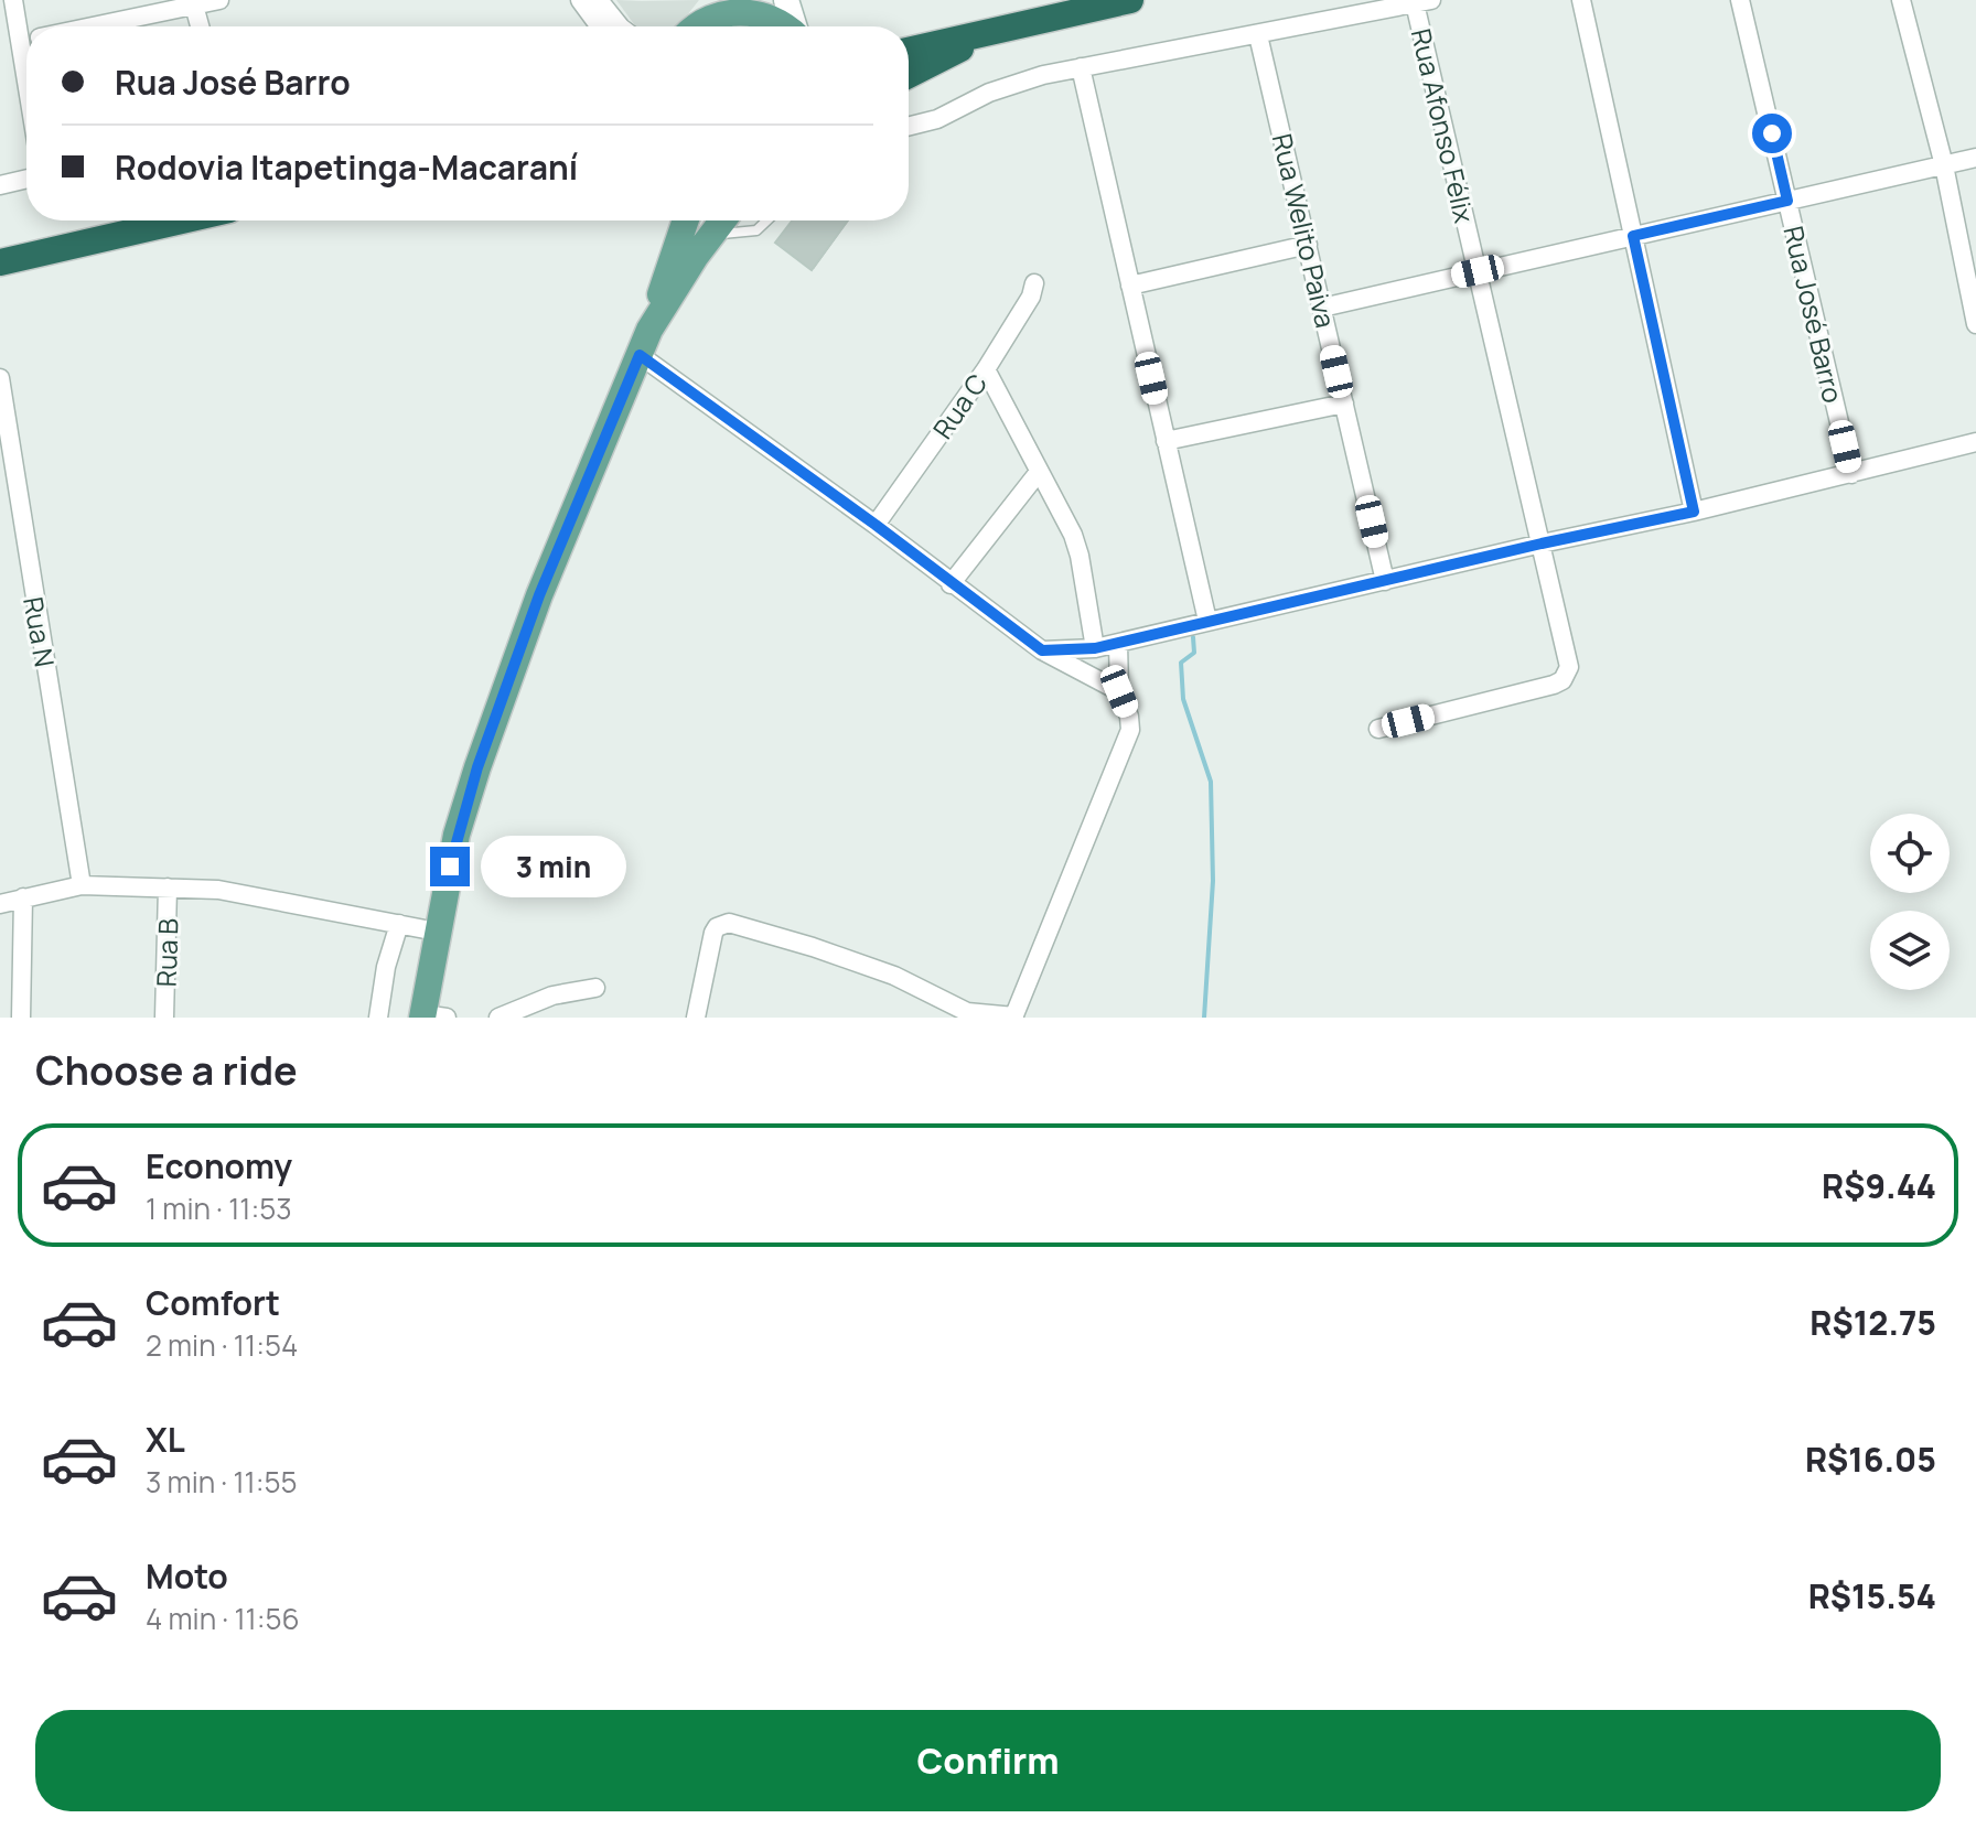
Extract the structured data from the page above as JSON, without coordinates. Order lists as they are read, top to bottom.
{
  "streets": {
    "street": [
      "Rua Afonso Félix",
      "Rua Welito Paiva",
      "Rua José Barro",
      "Rua C",
      "Rua N",
      "Rua B"
    ]
  },
  "page": {
    "banner": ["Rua José Barro", "Rodovia Itapetinga-Macaraní"],
    "bubble": "3 min",
    "heading": "Choose a ride",
    "list": [
      {
        "name": "Economy",
        "note": "1 min · 11:53",
        "value": "R$9.44"
      },
      {
        "name": "Comfort",
        "note": "2 min · 11:54",
        "value": "R$12.75"
      },
      {
        "name": "XL",
        "note": "3 min · 11:55",
        "value": "R$16.05"
      },
      {
        "name": "Moto",
        "note": "4 min · 11:56",
        "value": "R$15.54"
      }
    ],
    "buttons": "Confirm"
  }
}
